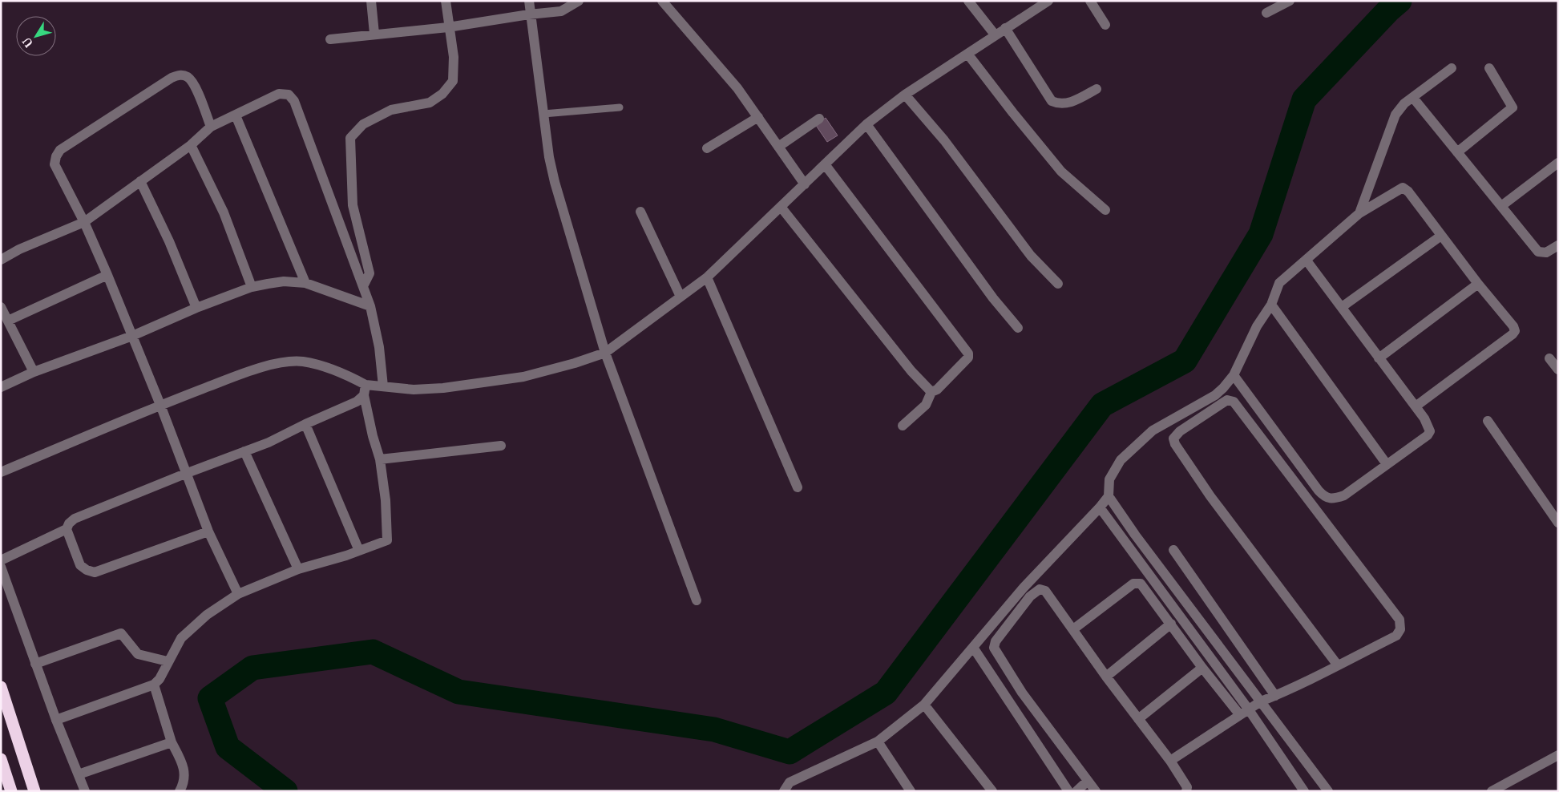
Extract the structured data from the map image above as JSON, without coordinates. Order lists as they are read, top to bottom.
{
  "north": "bottom left"
}
